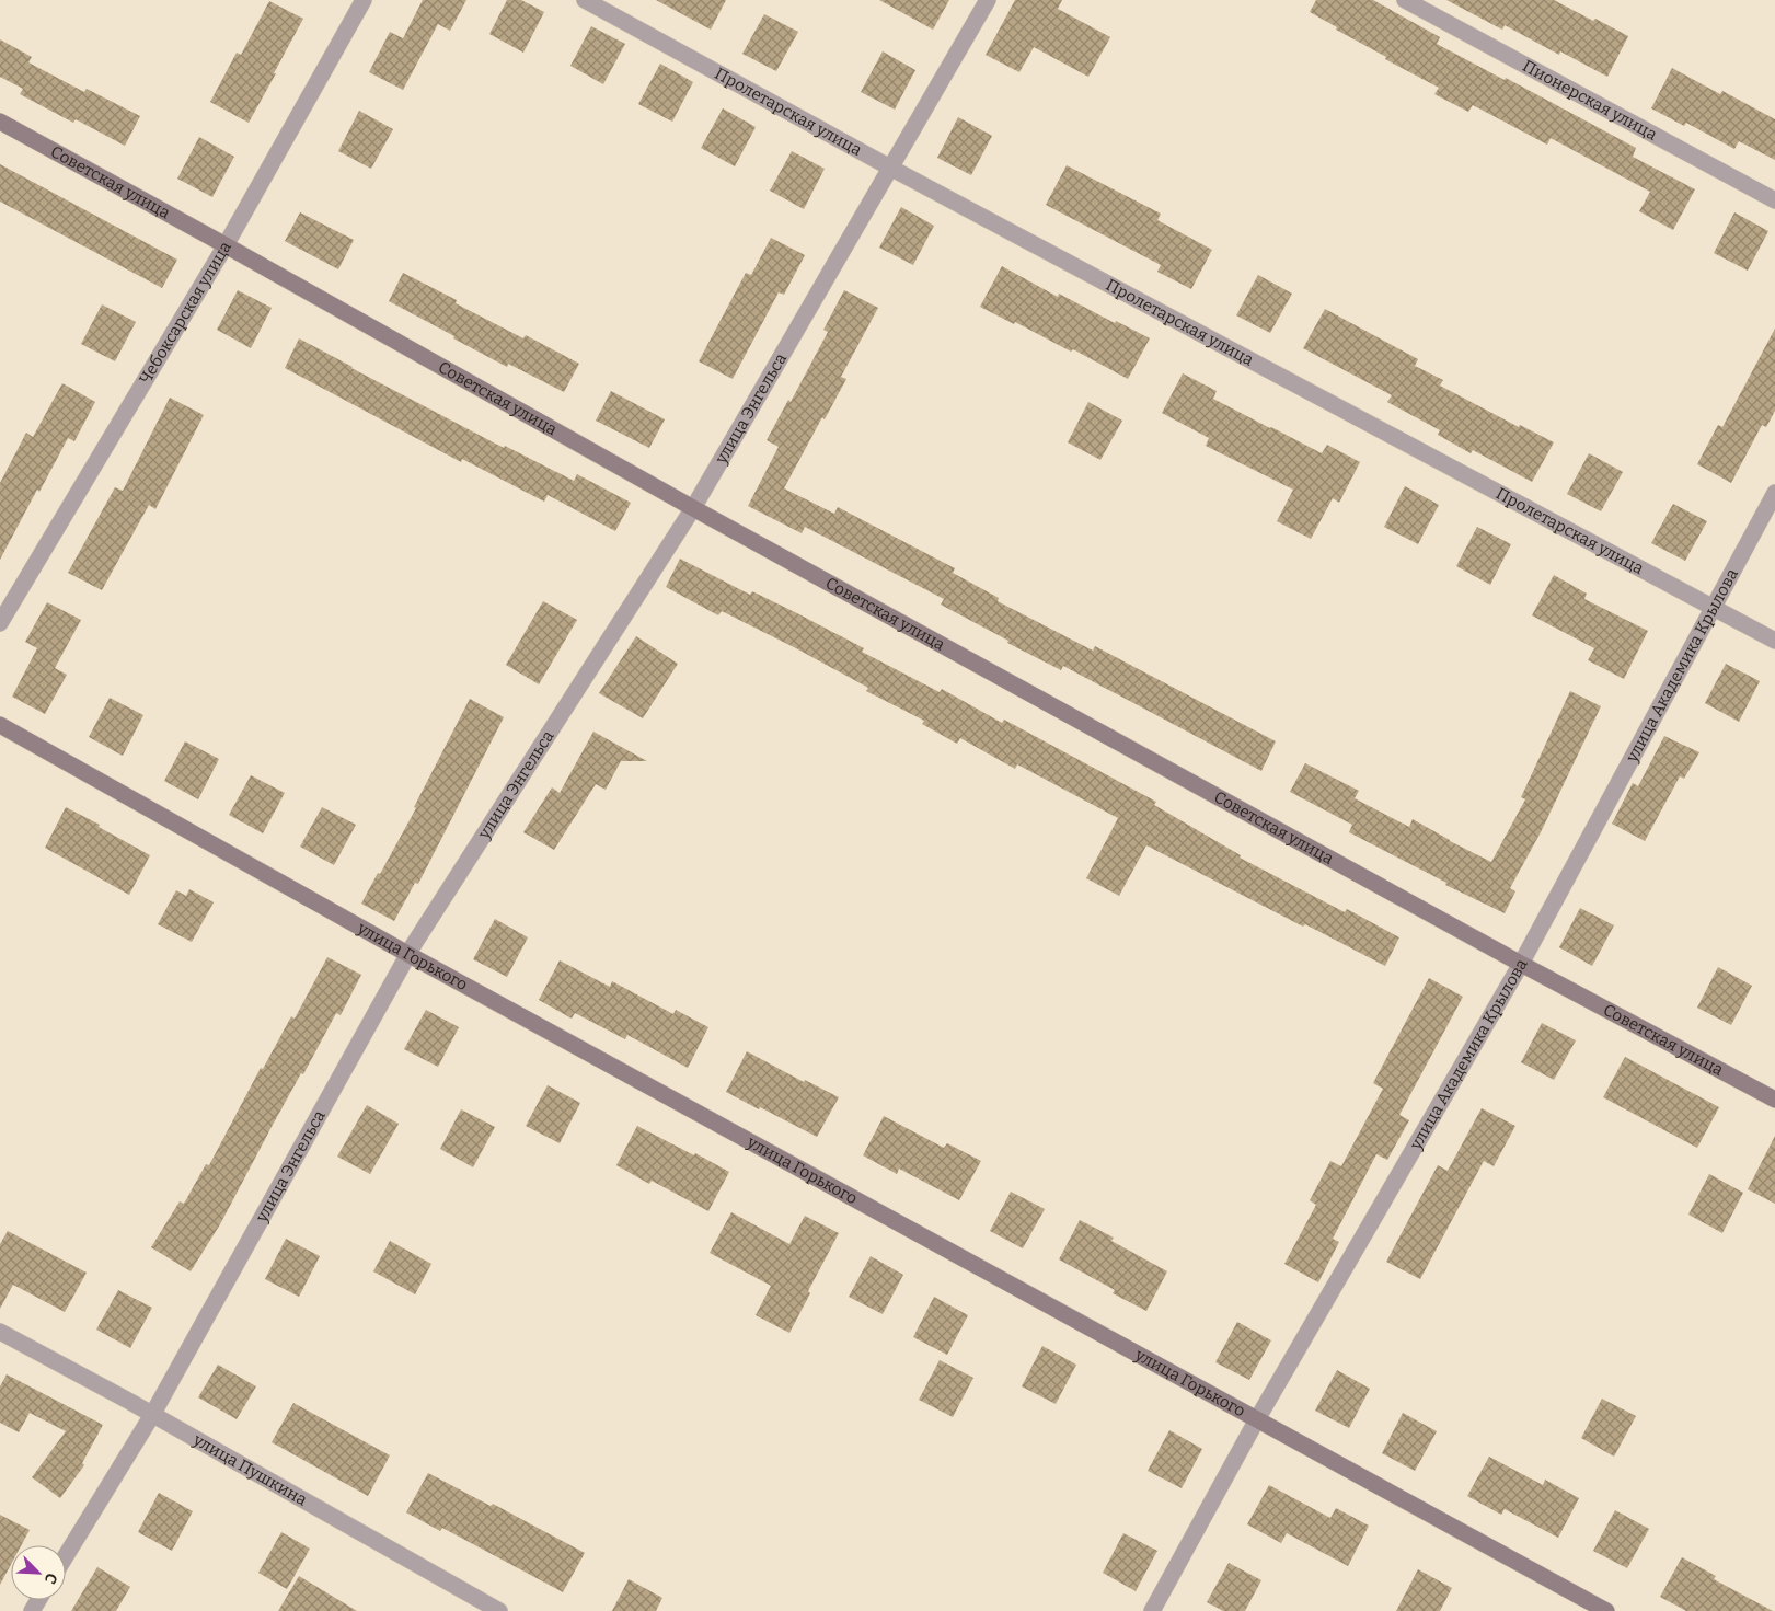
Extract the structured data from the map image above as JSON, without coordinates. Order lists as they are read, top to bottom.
{
  "streets": {
    "street": [
      "Пионерская улица",
      "Пролетарская улица",
      "Советская улица",
      "Чебоксарская улица",
      "улица Энгельса",
      "улица Академика Крылова",
      "улица Горького",
      "улица Пушкина"
    ]
  },
  "crossings": [
    ["Пролетарская улица", "улица Энгельса"],
    ["Пролетарская улица", "улица Академика Крылова"],
    ["Советская улица", "Чебоксарская улица"],
    ["Советская улица", "улица Энгельса"],
    ["Советская улица", "улица Академика Крылова"],
    ["улица Энгельса", "улица Горького"],
    ["улица Энгельса", "улица Пушкина"],
    ["улица Академика Крылова", "улица Горького"]
  ],
  "north": "bottom right"
}
